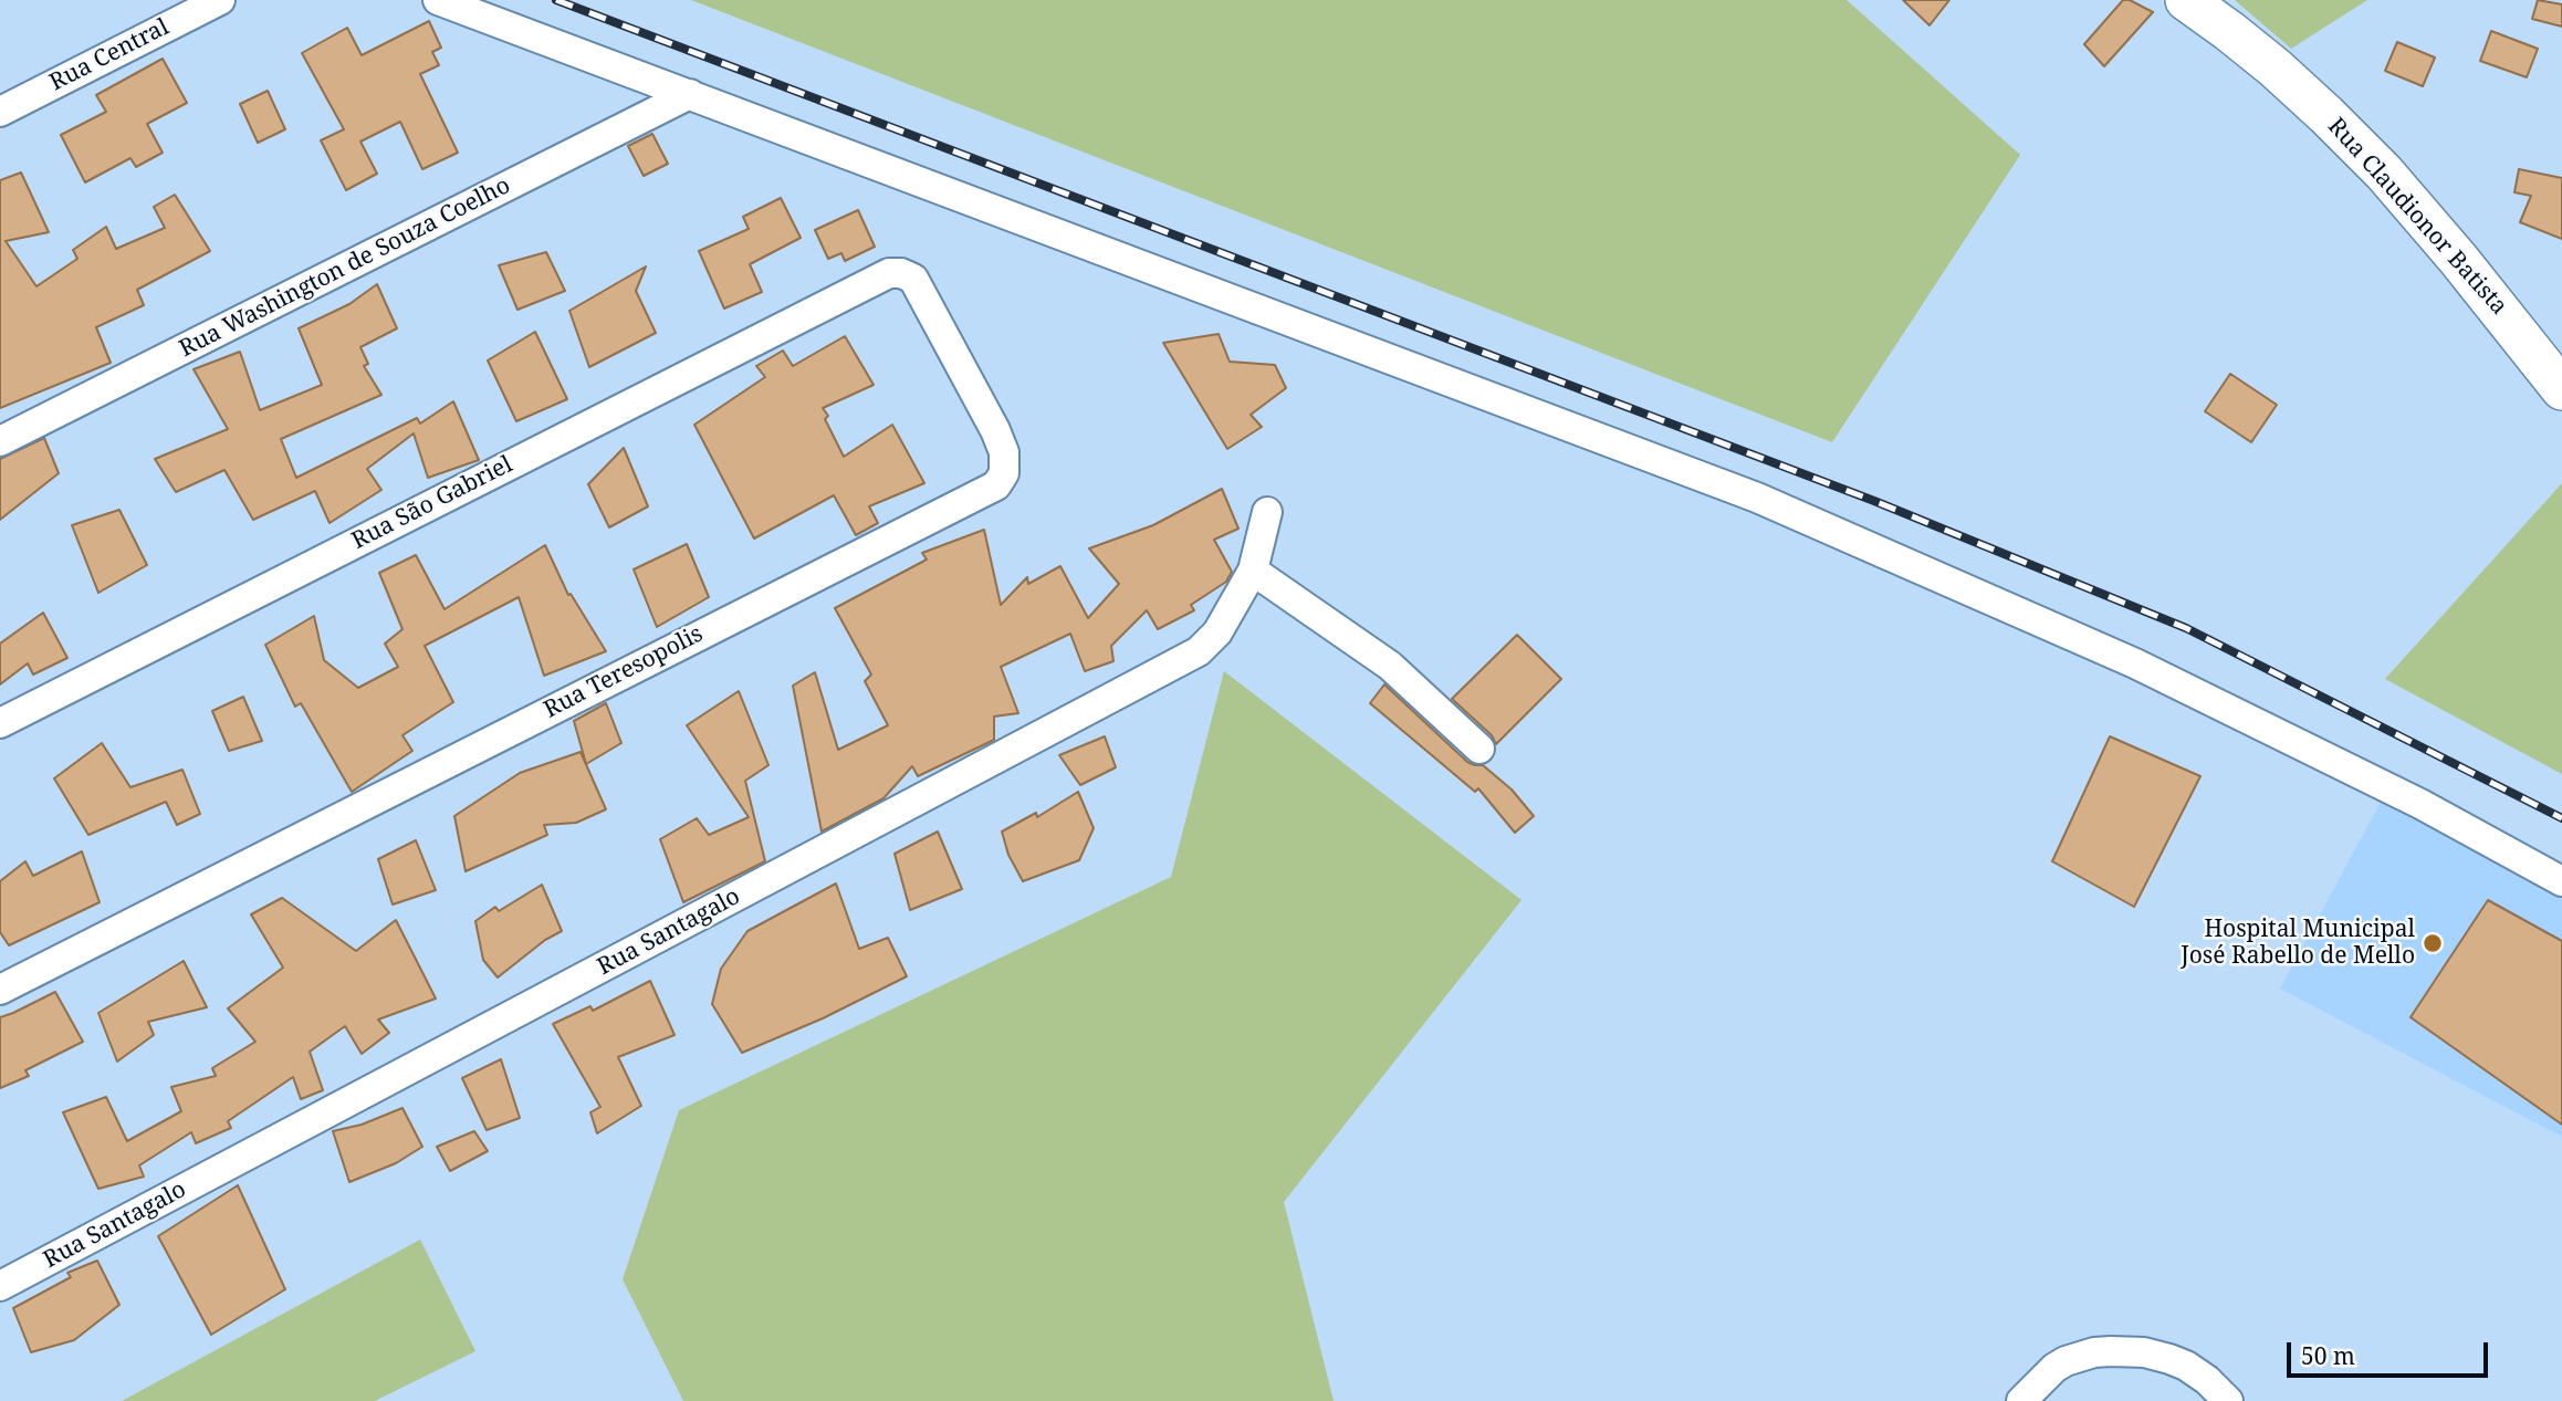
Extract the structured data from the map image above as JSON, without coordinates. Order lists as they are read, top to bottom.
{
  "streets": {
    "main road": ["Rua Claudionor Batista"],
    "street": [
      "Rua Central",
      "Rua Washington de Souza Coelho",
      "Rua São Gabriel",
      "Rua Teresopolis",
      "Rua Santagalo"
    ]
  },
  "crossings": [
    ["Rua São Gabriel", "Rua Teresopolis"]
  ],
  "places": ["Hospital Municipal José Rabello de Mello"],
  "scale_bar": "50 m"
}
